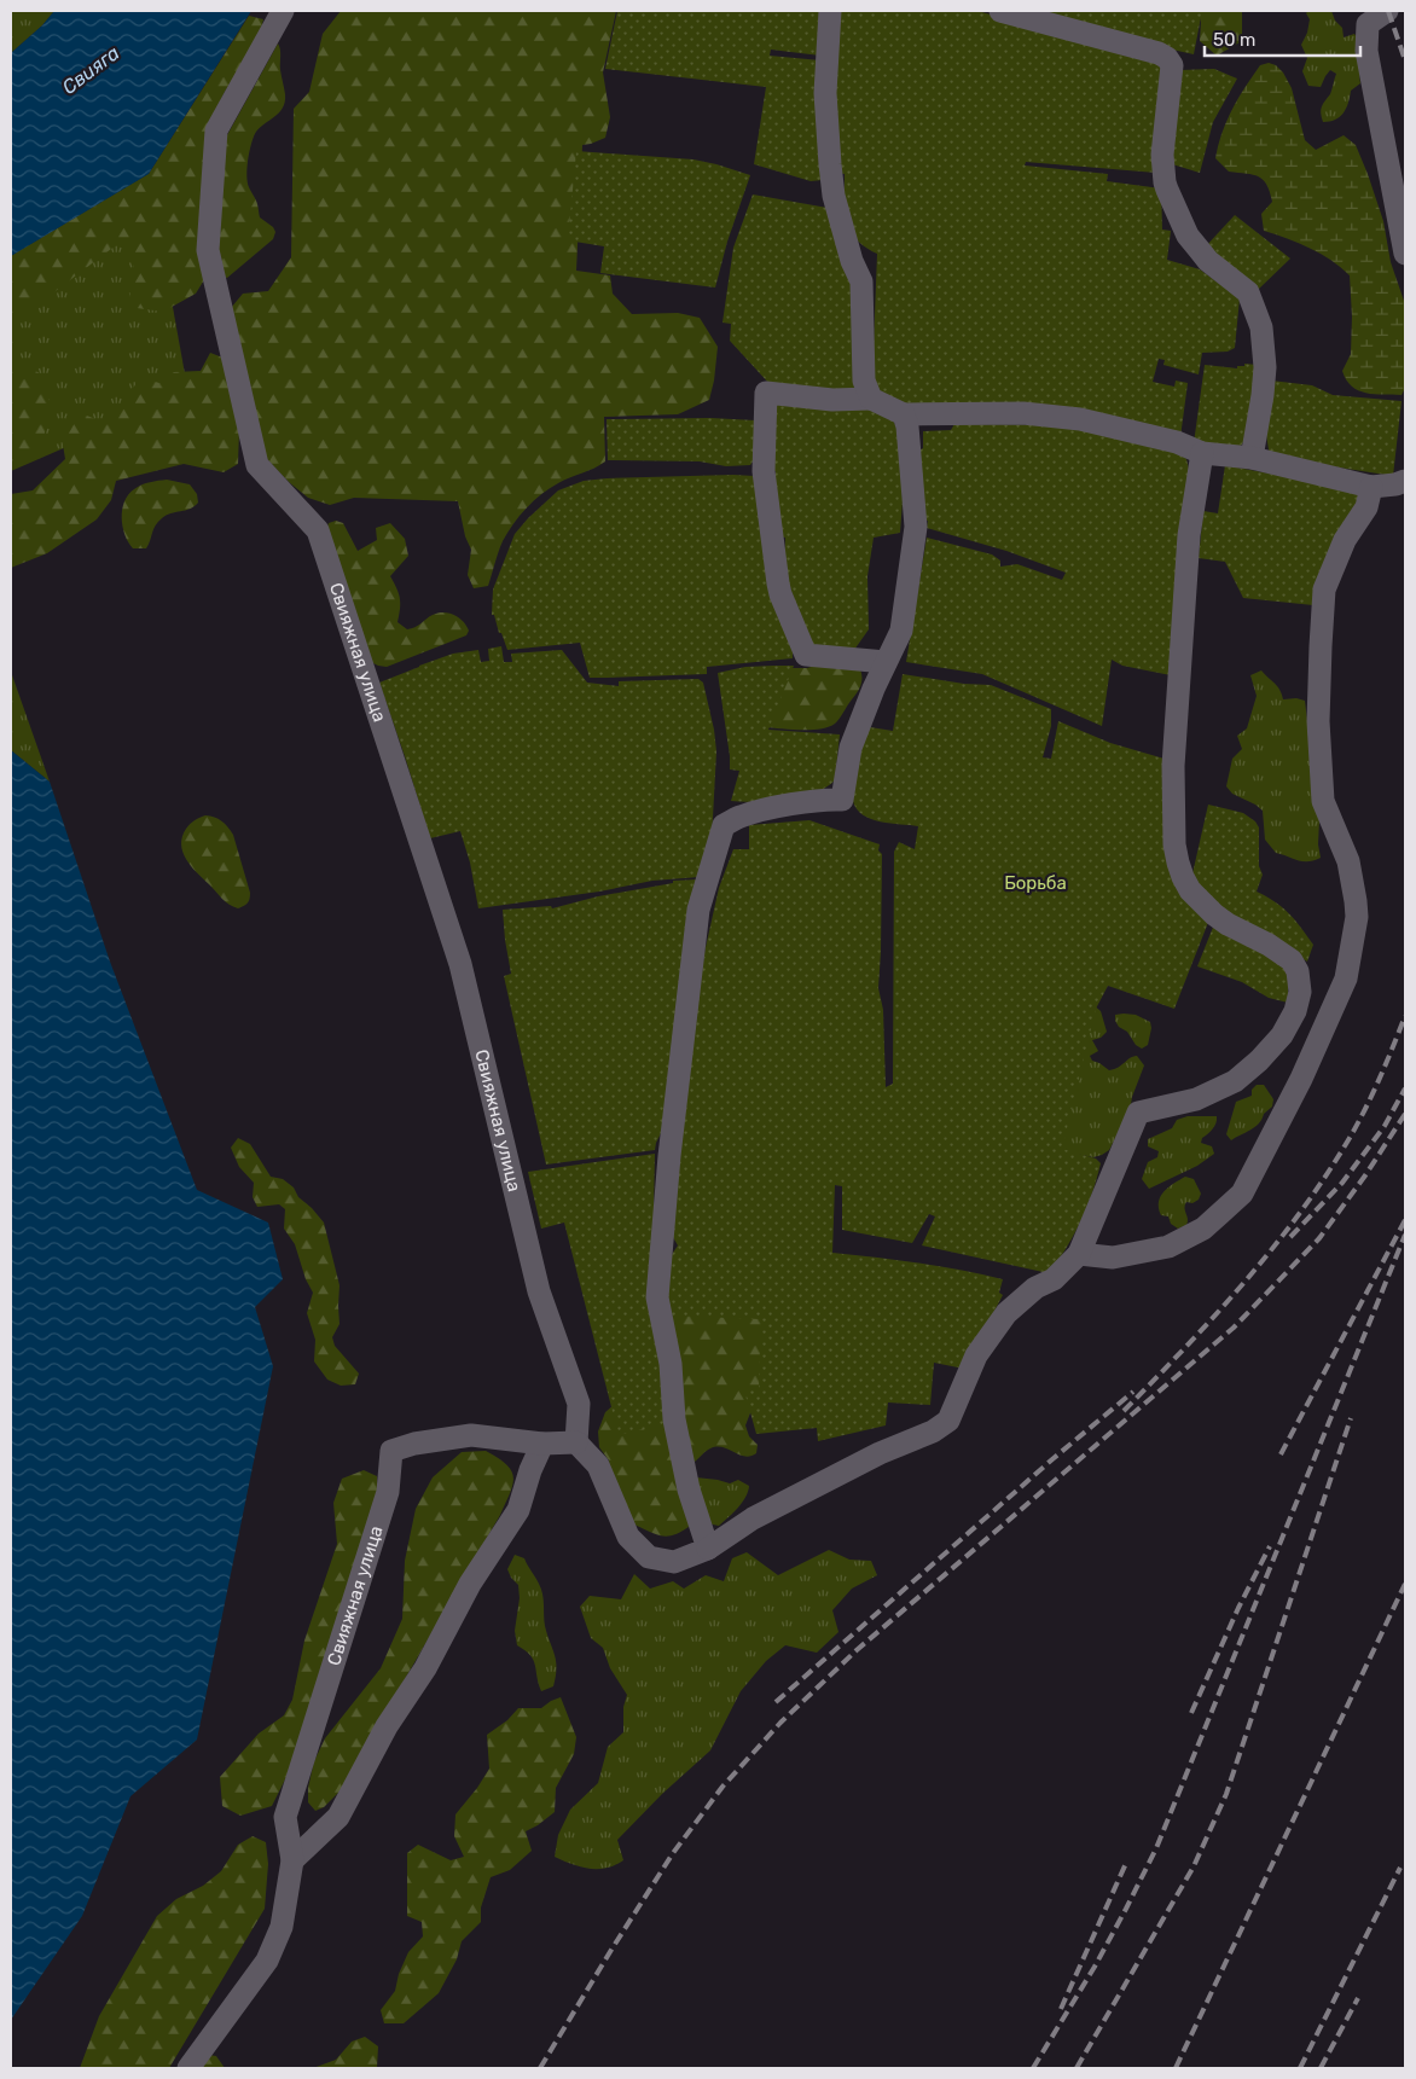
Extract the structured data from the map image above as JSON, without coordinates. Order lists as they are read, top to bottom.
{
  "streets": {
    "street": ["Свияжная улица"]
  },
  "water": ["Свияга"],
  "parks": ["Борьба"],
  "scale_bar": "50 m"
}
